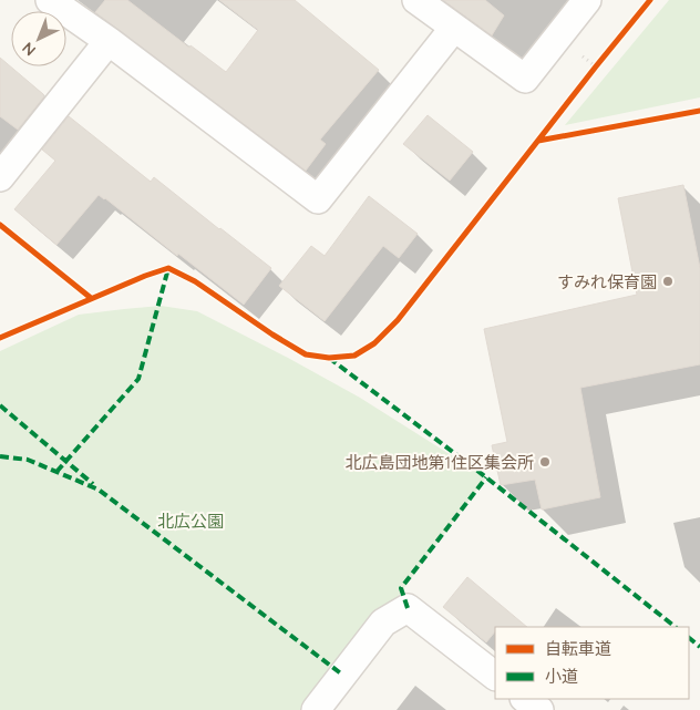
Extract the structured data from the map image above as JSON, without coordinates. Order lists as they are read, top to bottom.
{
  "parks": ["北広公園"],
  "places": ["すみれ保育園", "北広島団地第1住区集会所"],
  "legend": ["自転車道", "小道"],
  "north": "bottom left"
}
